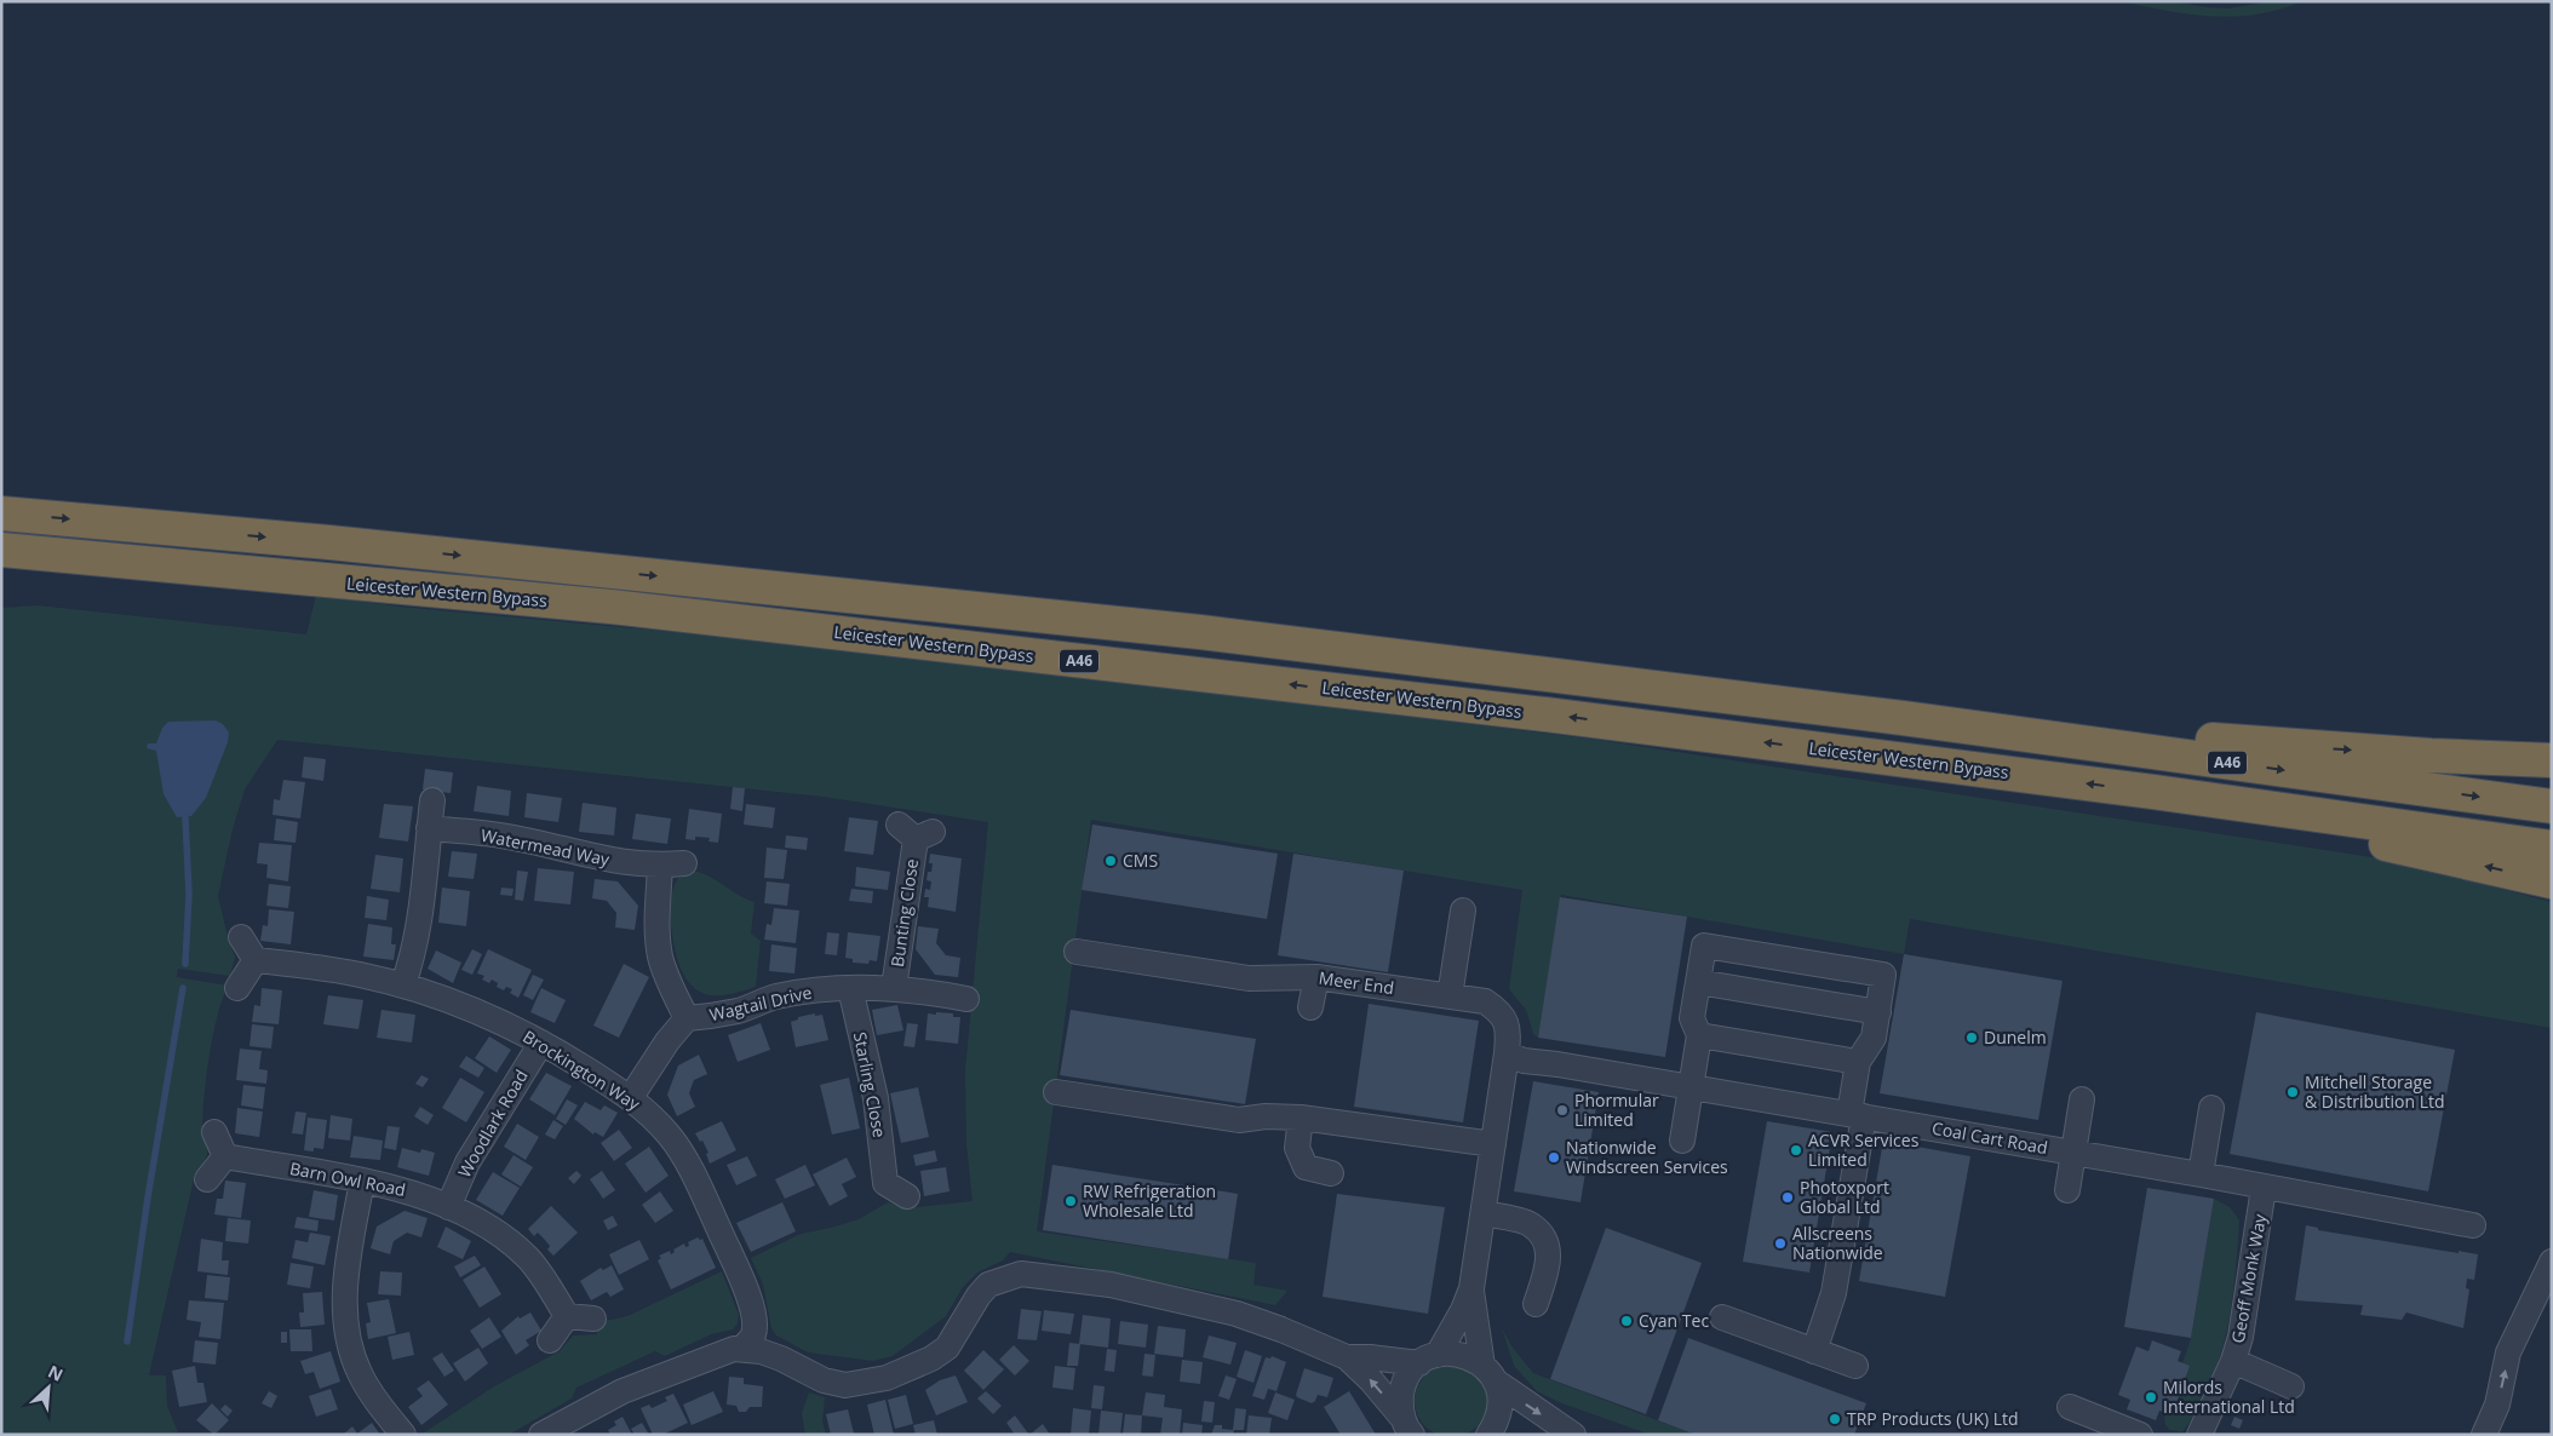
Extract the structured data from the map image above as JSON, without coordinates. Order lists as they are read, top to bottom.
{
  "streets": {
    "highway": ["Leicester Western Bypass", "A46"],
    "street": [
      "Watermead Way",
      "Bunting Close",
      "Meer End",
      "Wagtail Drive",
      "Brockington Way",
      "Starling Close",
      "Woodlark Road",
      "Coal Cart Road",
      "Barn Owl Road",
      "Geoff Monk Way"
    ]
  },
  "crossings": [
    ["Leicester Western Bypass", "A46"],
    ["Bunting Close", "Wagtail Drive"],
    ["Meer End", "Coal Cart Road"],
    ["Wagtail Drive", "Brockington Way"],
    ["Wagtail Drive", "Starling Close"],
    ["Brockington Way", "Woodlark Road"],
    ["Woodlark Road", "Barn Owl Road"],
    ["Coal Cart Road", "Geoff Monk Way"]
  ],
  "places": [
    "CMS",
    "Dunelm",
    "Mitchell Storage & Distribution Ltd",
    "Phormular Limited",
    "ACVR Services Limited",
    "Nationwide Windscreen Services",
    "Photoxport Global Ltd",
    "RW Refrigeration Wholesale Ltd",
    "Allscreens Nationwide",
    "Cyan Tec",
    "Milords International Ltd",
    "TRP Products (UK) Ltd"
  ],
  "north": "top right"
}
